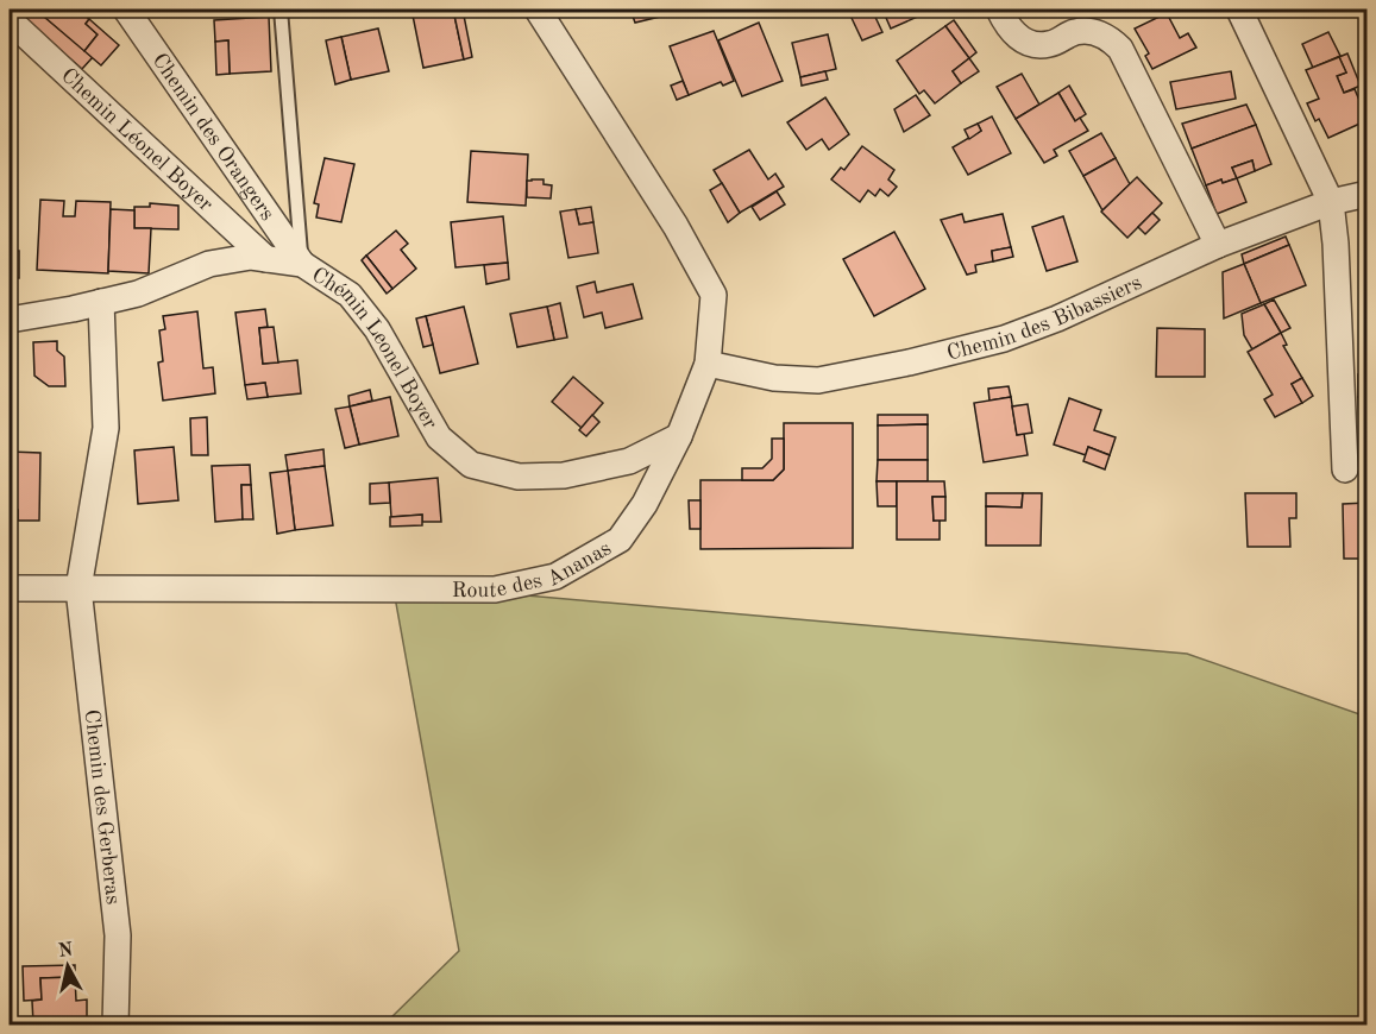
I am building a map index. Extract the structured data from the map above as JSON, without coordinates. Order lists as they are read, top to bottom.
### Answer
{
  "streets": {
    "street": [
      "Chemin des Orangers",
      "Chemin Léonel Boyer",
      "Chemin des Bibassiers",
      "Chémin Leonel Boyer",
      "Route des Ananas",
      "Chemin des Gerberas"
    ]
  },
  "crossings": [
    ["Chemin des Orangers", "Chémin Leonel Boyer"],
    ["Chemin Léonel Boyer", "Chémin Leonel Boyer"],
    ["Chemin des Bibassiers", "Route des Ananas"],
    ["Chémin Leonel Boyer", "Route des Ananas"],
    ["Route des Ananas", "Chemin des Gerberas"]
  ],
  "north": "top"
}
